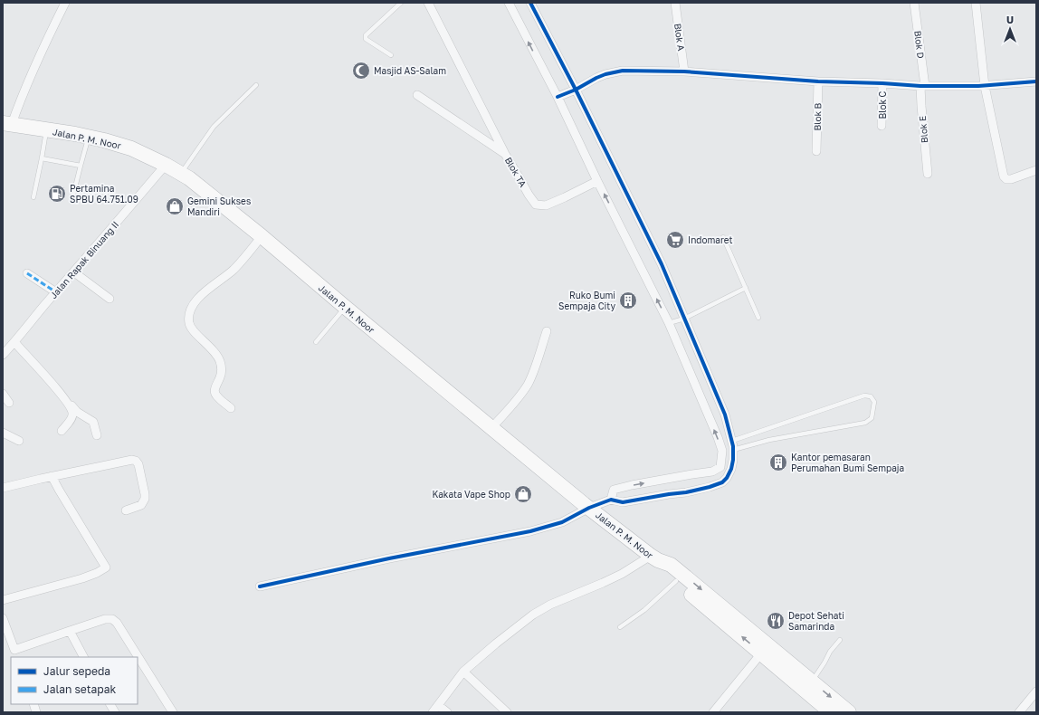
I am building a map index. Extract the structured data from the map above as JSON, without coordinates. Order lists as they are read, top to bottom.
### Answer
{
  "streets": {
    "highway": ["Jalan P. M. Noor"],
    "street": [
      "Blok A",
      "Blok D",
      "Blok C",
      "Blok B",
      "Blok E",
      "Blok TA",
      "Jalan Rapak Binuang II"
    ]
  },
  "crossings": [
    ["Blok D", "Blok E"],
    ["Jalan P. M. Noor", "Jalan Rapak Binuang II"]
  ],
  "places": {
    "mosque": ["Masjid AS-Salam"],
    "fuel station": ["Pertamina SPBU 64.751.09"],
    "shop": ["Gemini Sukses Mandiri", "Kakata Vape Shop"],
    "supermarket": ["Indomaret"],
    "building": ["Ruko Bumi Sempaja City", "Kantor pemasaran Perumahan Bumi Sempaja"],
    "restaurant": ["Depot Sehati Samarinda"]
  },
  "legend": ["Jalur sepeda", "Jalan setapak"],
  "north": "top"
}
